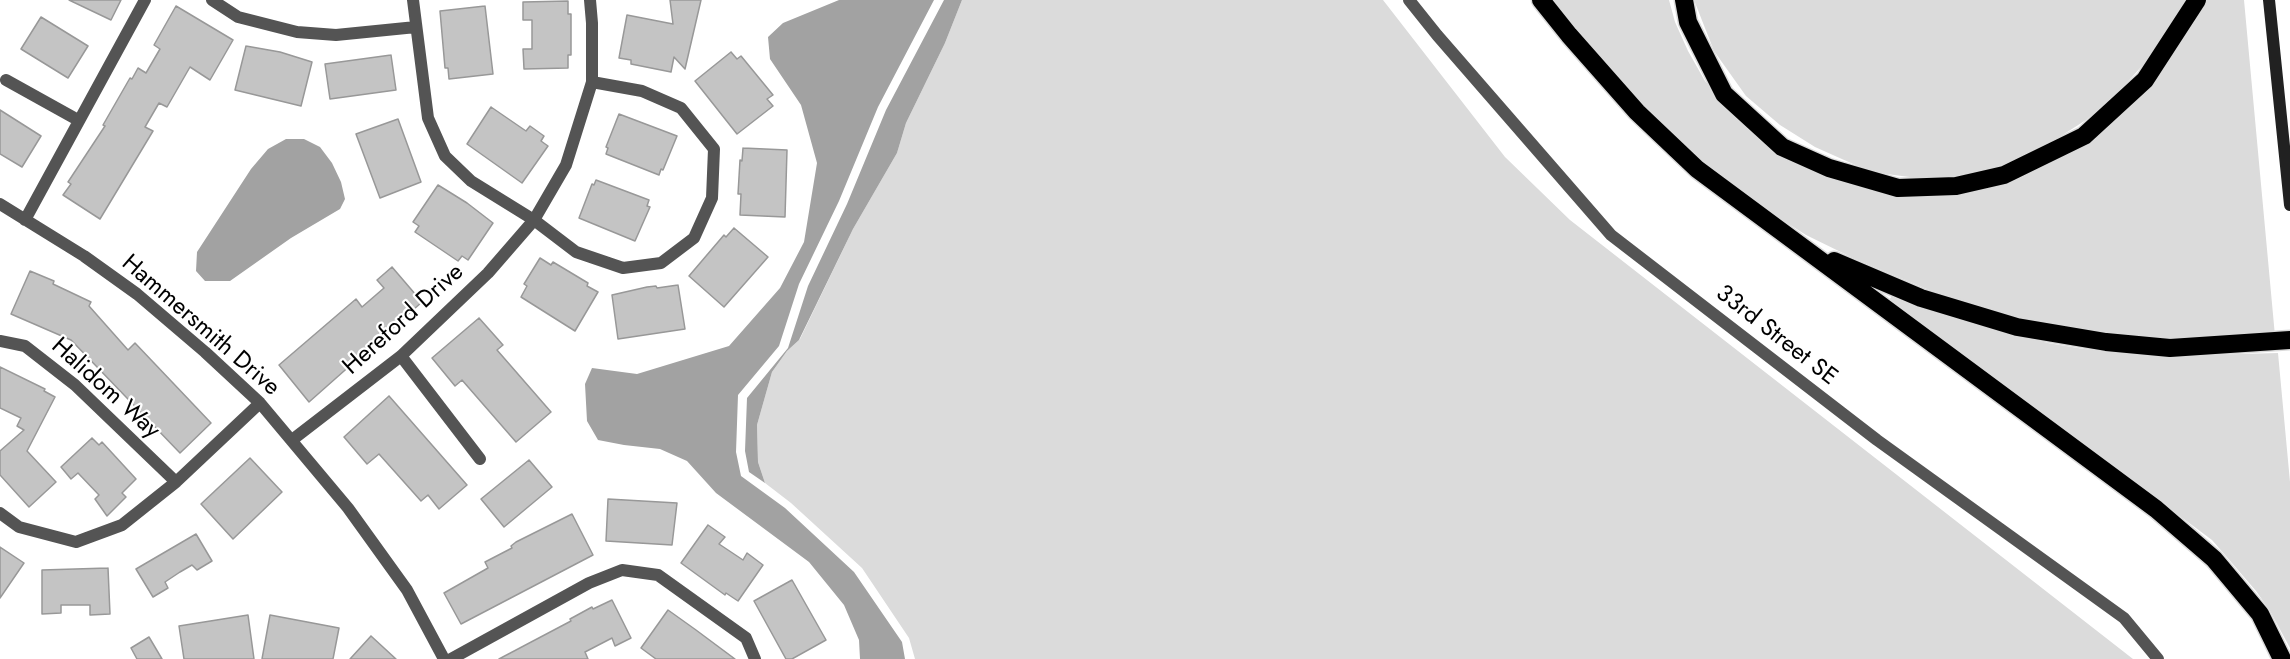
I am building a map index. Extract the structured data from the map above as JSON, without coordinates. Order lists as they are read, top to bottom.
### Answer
{
  "streets": {
    "street": [
      "Hereford Drive",
      "Hammersmith Drive",
      "33rd Street SE",
      "Halidom Way"
    ]
  },
  "crossings": [
    ["Hereford Drive", "Hammersmith Drive"]
  ]
}
